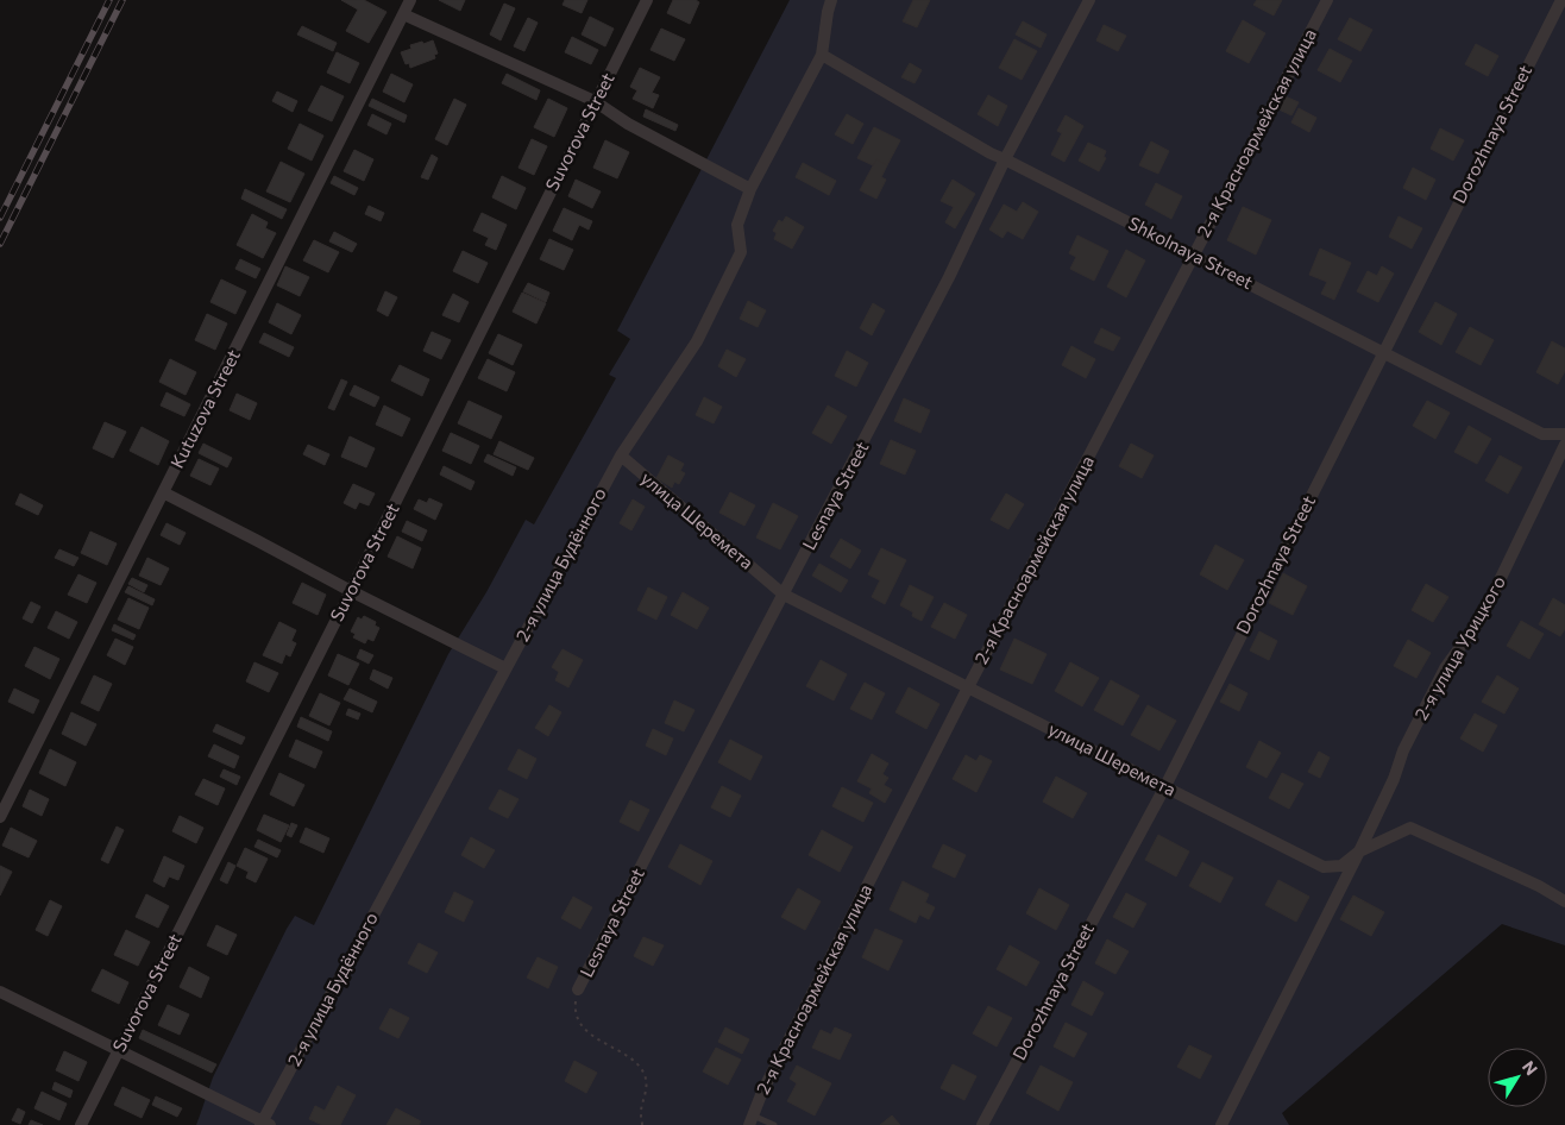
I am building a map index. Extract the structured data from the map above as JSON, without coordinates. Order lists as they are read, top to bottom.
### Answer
{
  "streets": {
    "street": [
      "Suvorova Street",
      "2-я Красноармейская улица",
      "Dorozhnaya Street",
      "Shkolnaya Street",
      "Kutuzova Street",
      "Lesnaya Street",
      "улица Шеремета",
      "2-я улица Будённого",
      "2-я улица Урицкого"
    ]
  },
  "crossings": [
    ["2-я Красноармейская улица", "Shkolnaya Street"],
    ["2-я Красноармейская улица", "улица Шеремета"],
    ["Dorozhnaya Street", "Shkolnaya Street"],
    ["Dorozhnaya Street", "улица Шеремета"],
    ["Shkolnaya Street", "Lesnaya Street"],
    ["Shkolnaya Street", "2-я улица Будённого"],
    ["Lesnaya Street", "улица Шеремета"],
    ["улица Шеремета", "2-я улица Будённого"],
    ["улица Шеремета", "2-я улица Урицкого"]
  ],
  "north": "top right"
}
